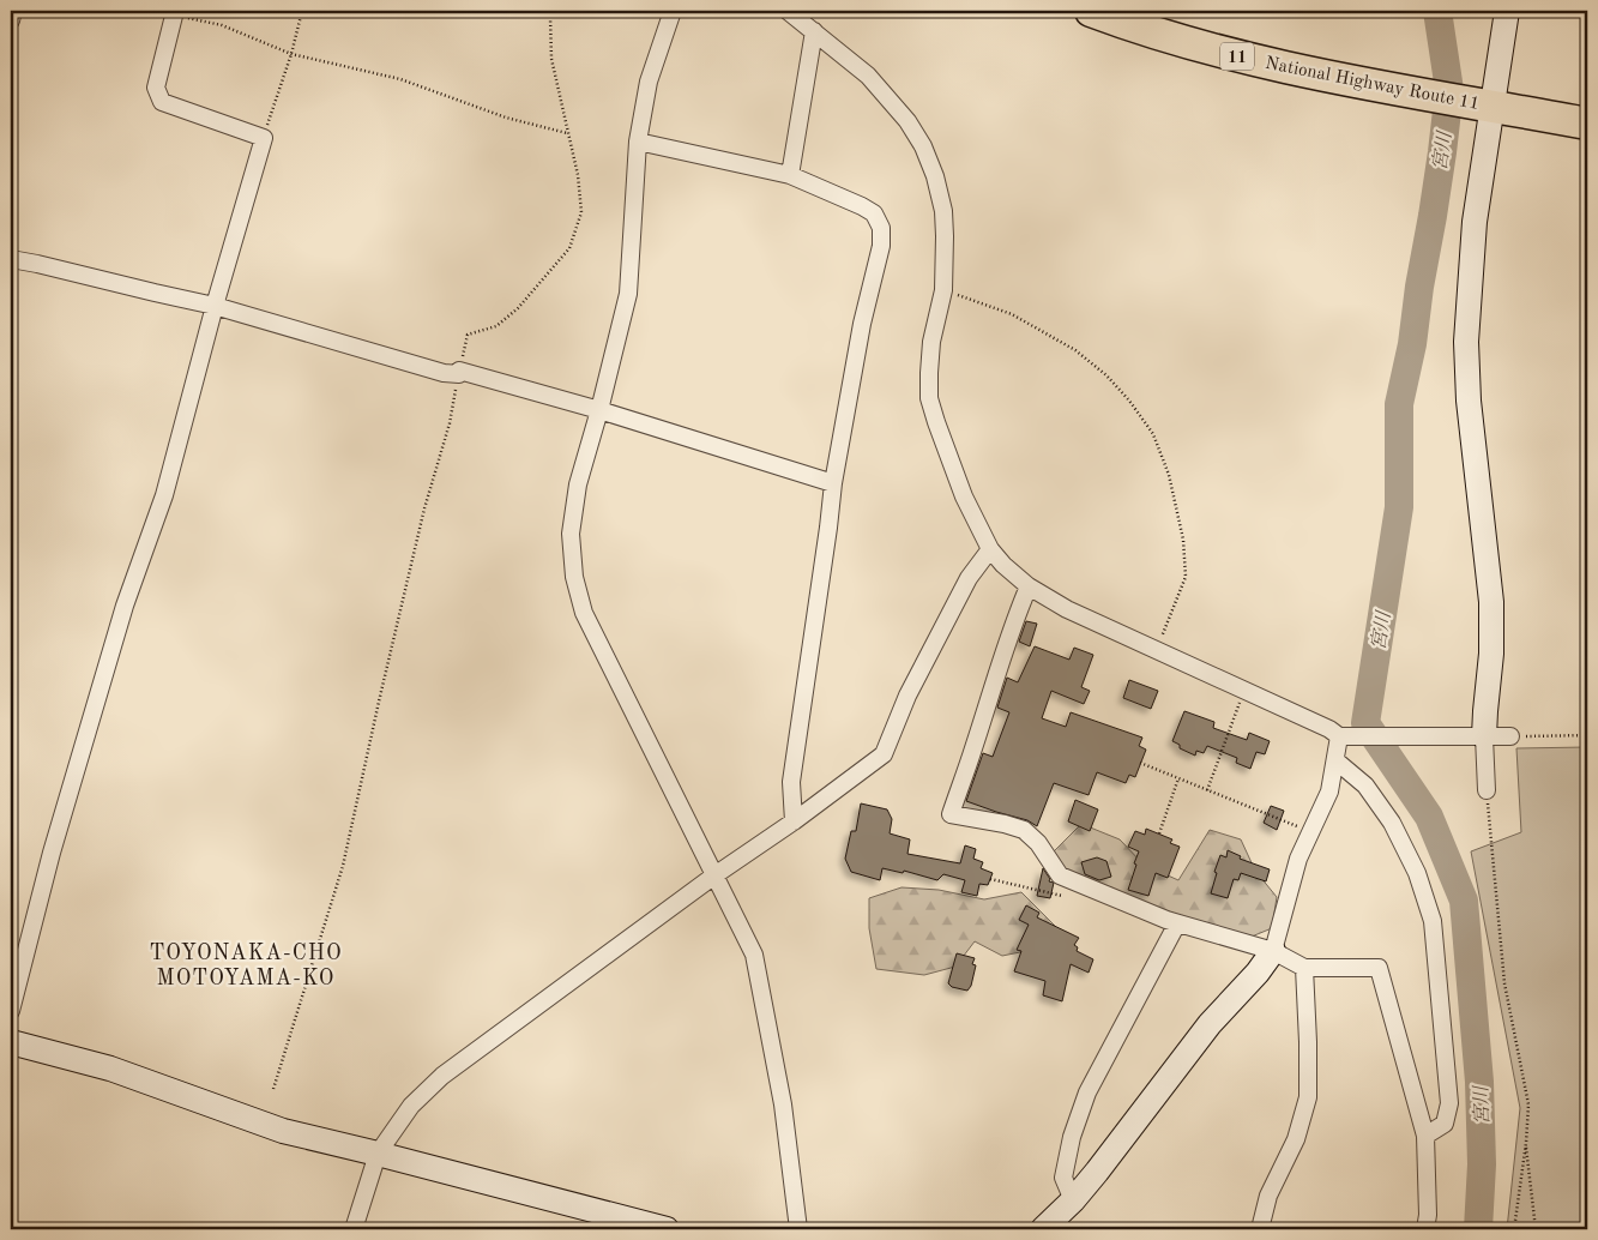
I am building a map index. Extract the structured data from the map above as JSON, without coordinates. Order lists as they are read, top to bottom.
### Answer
{
  "streets": {
    "highway": ["11", "National Highway Route 11"]
  },
  "districts": ["TOYONAKA-CHO MOTOYAMA-KO"],
  "water": ["宮川"]
}
